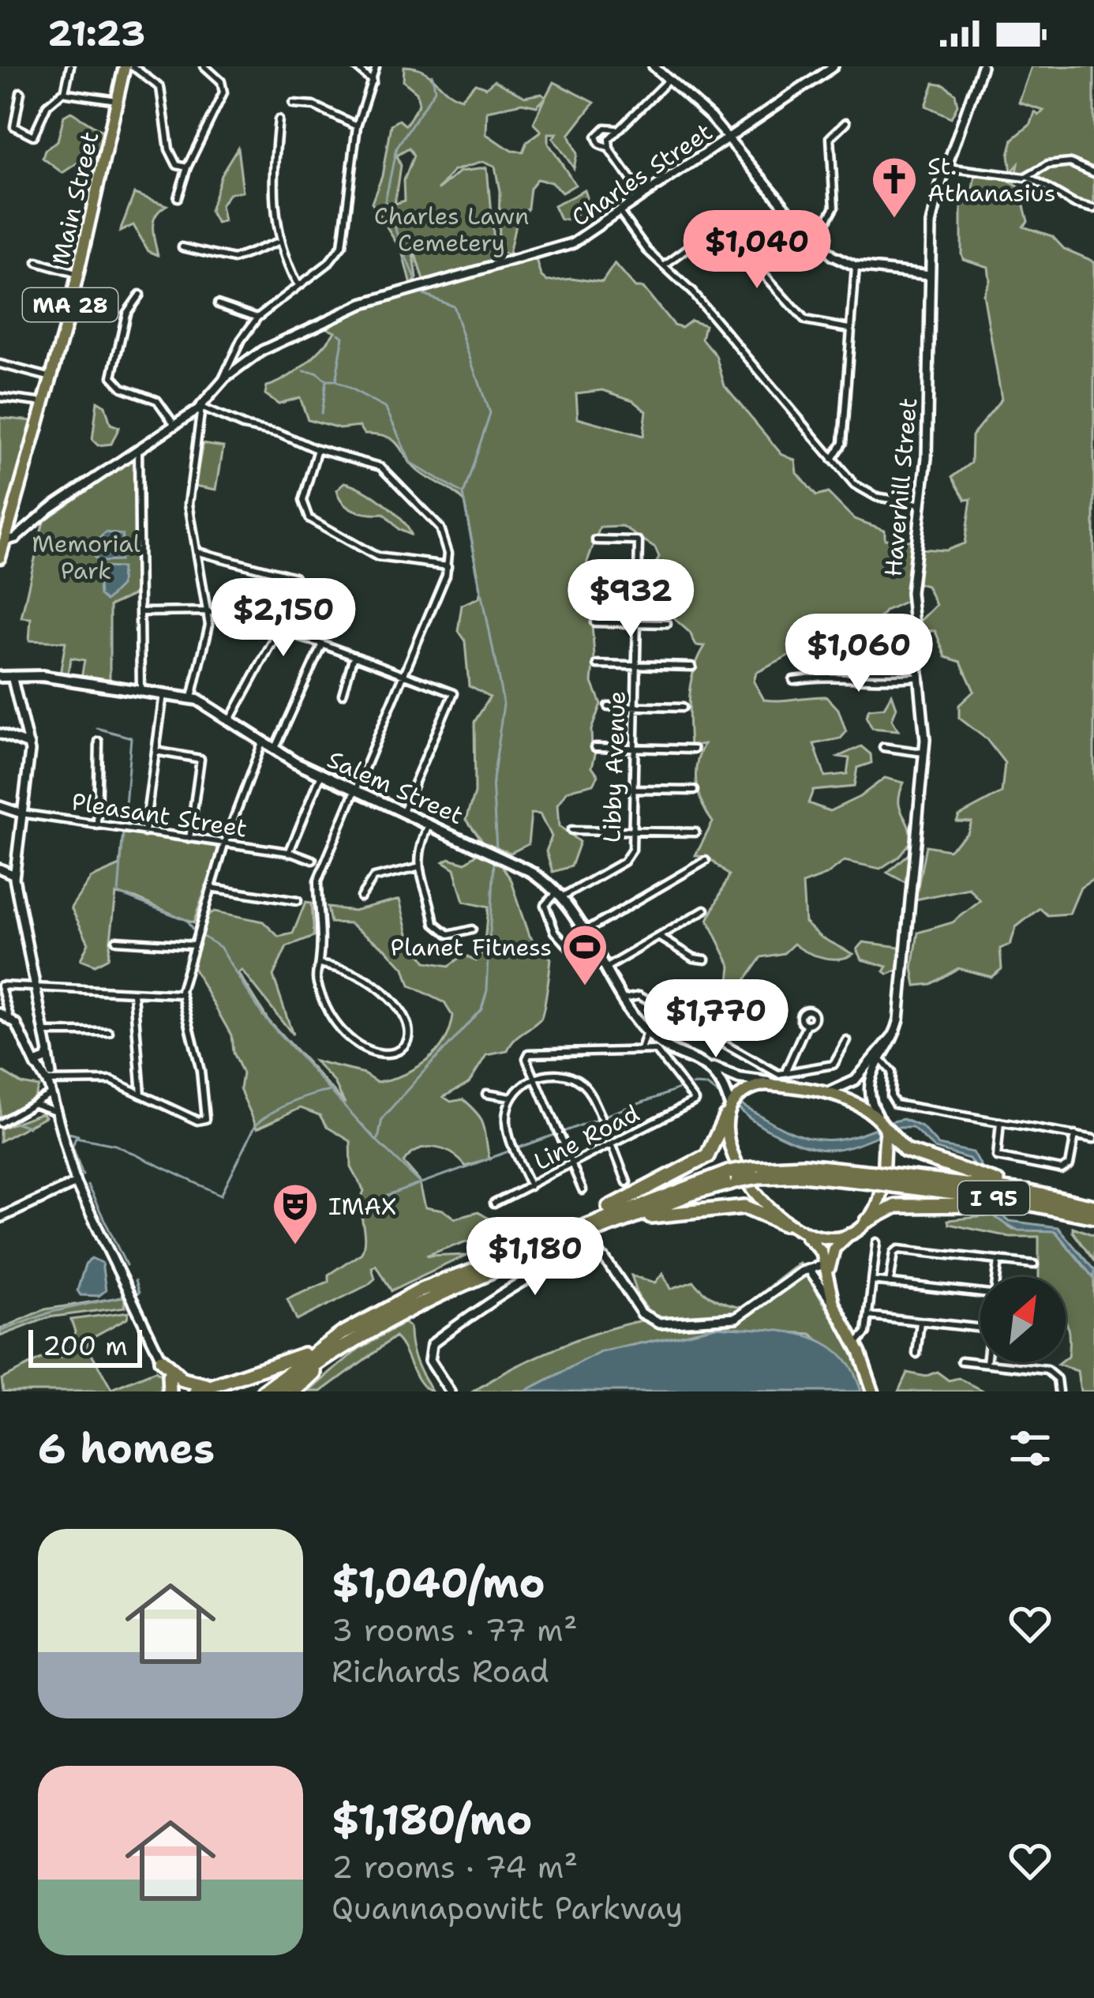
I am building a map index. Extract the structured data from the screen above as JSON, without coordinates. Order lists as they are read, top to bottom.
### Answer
{
  "streets": {
    "highway": ["I 95"],
    "main road": ["Main Street", "MA 28", "Salem Street"],
    "street": [
      "Charles Street",
      "Haverhill Street",
      "Libby Avenue",
      "Pleasant Street",
      "Line Road"
    ]
  },
  "crossings": [
    ["Charles Street", "Main Street"],
    ["Haverhill Street", "Salem Street"],
    ["Libby Avenue", "Salem Street"]
  ],
  "parks": ["Charles Lawn Cemetery", "Memorial Park"],
  "places": {
    "church": ["St. Athanasius"],
    "sports": ["Planet Fitness"],
    "theatre": ["IMAX"]
  },
  "scale_bar": "200 m",
  "north": "top right",
  "page": {
    "status": "21:23",
    "price": [
      "$1,040",
      "$932",
      "$2,150",
      "$1,060",
      "$1,770",
      "$1,180"
    ],
    "scale": "200 m",
    "heading": "6 homes",
    "list": [
      {
        "name": "$1,040/mo",
        "note": "3 rooms · 77 m² · Richards Road"
      },
      {
        "name": "$1,180/mo",
        "note": "2 rooms · 74 m² · Quannapowitt Parkway"
      }
    ]
  }
}
